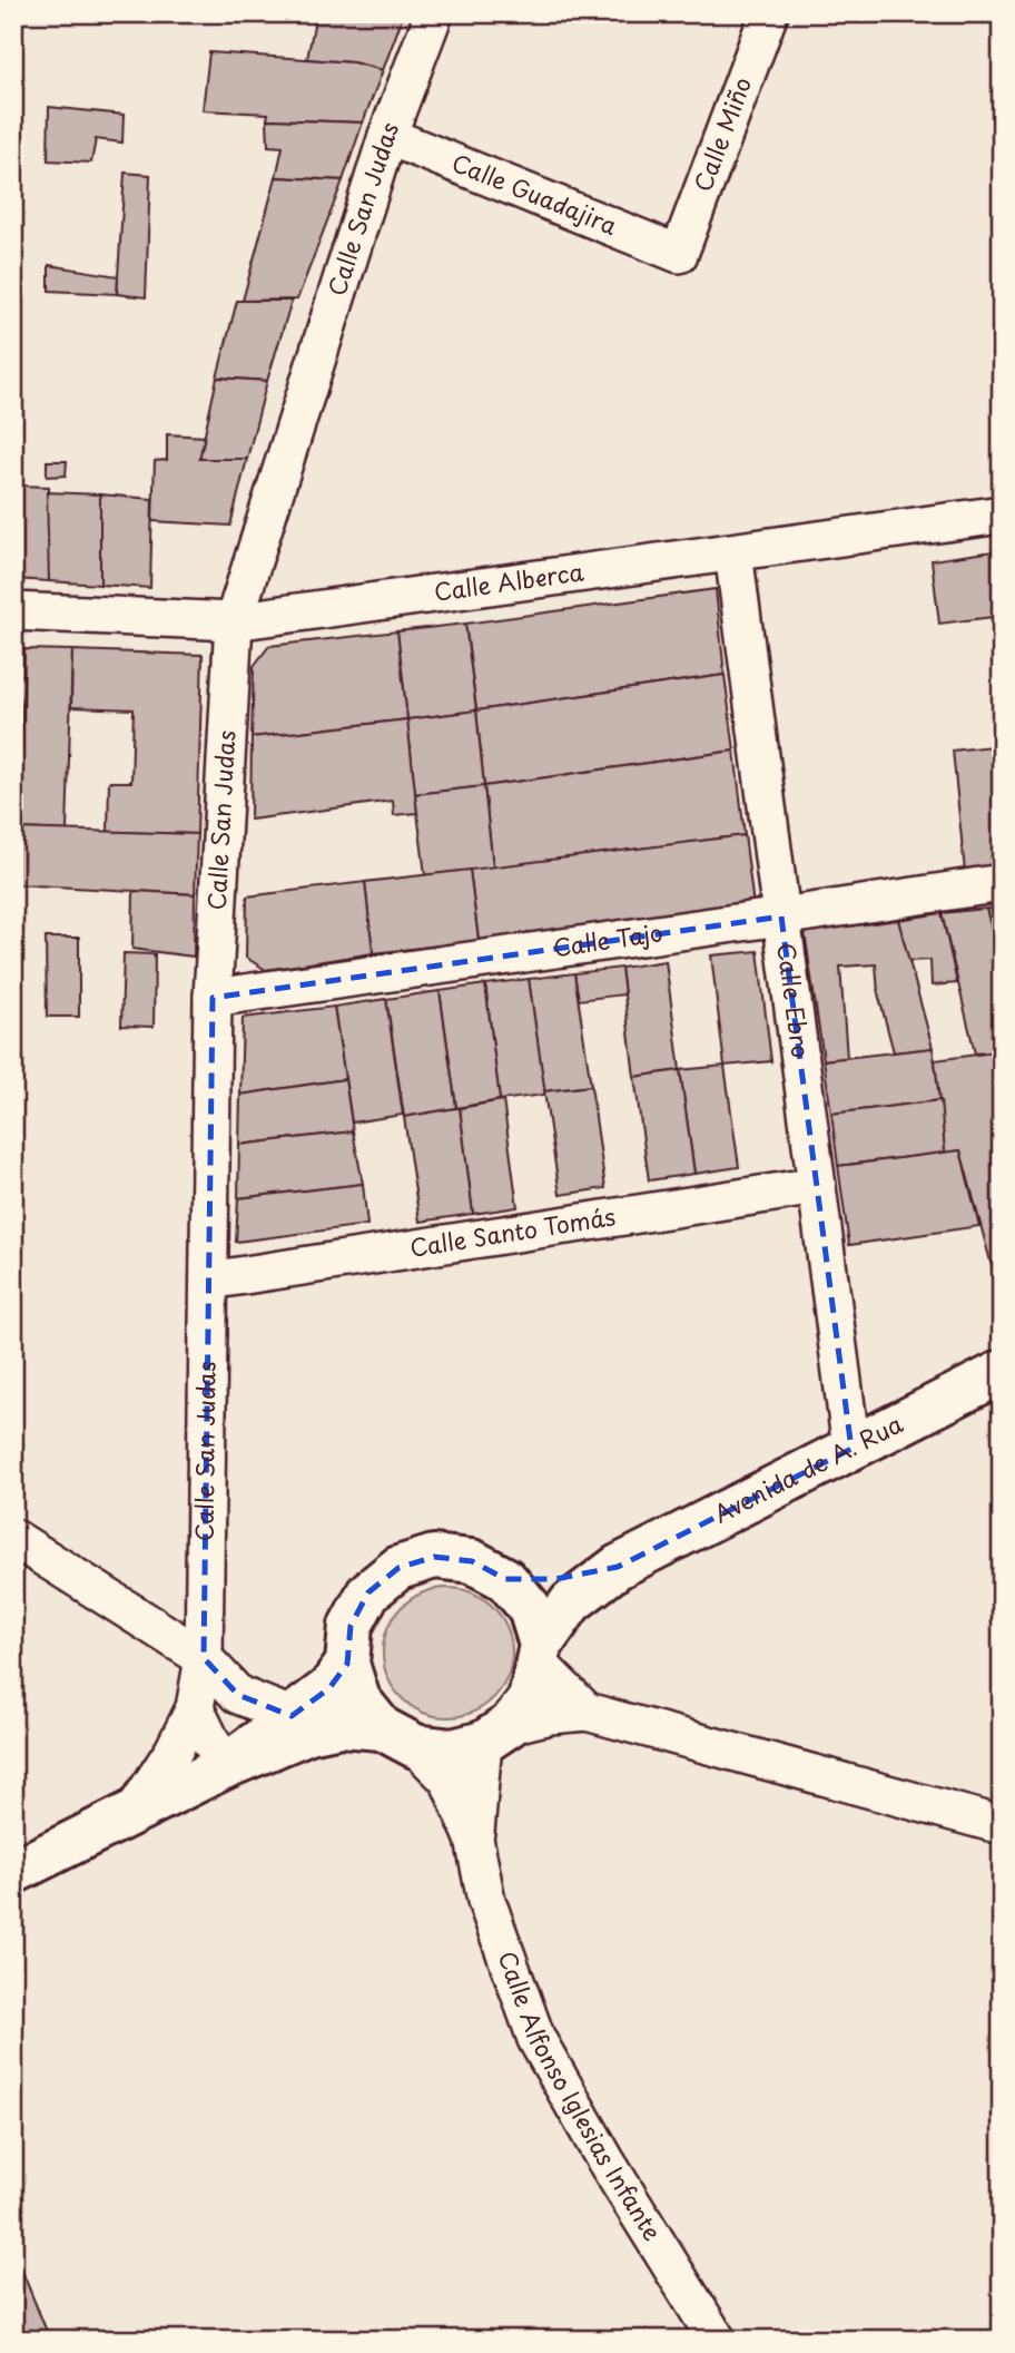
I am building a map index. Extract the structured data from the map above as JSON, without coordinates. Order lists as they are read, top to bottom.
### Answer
{
  "streets": {
    "street": [
      "Calle Miño",
      "Calle Guadajira",
      "Calle San Judas",
      "Calle Alberca",
      "Calle Tajo",
      "Calle Ebro",
      "Calle Santo Tomás",
      "Avenida de A. Rua",
      "Calle Alfonso Iglesias Infante"
    ]
  },
  "crossings": [
    ["Calle Miño", "Calle Guadajira"],
    ["Calle Guadajira", "Calle San Judas"],
    ["Calle San Judas", "Calle Alberca"],
    ["Calle San Judas", "Calle Tajo"],
    ["Calle San Judas", "Calle Santo Tomás"],
    ["Calle Alberca", "Calle Ebro"],
    ["Calle Tajo", "Calle Ebro"],
    ["Calle Ebro", "Calle Santo Tomás"],
    ["Calle Ebro", "Avenida de A. Rua"],
    ["Avenida de A. Rua", "Calle Alfonso Iglesias Infante"]
  ]
}
